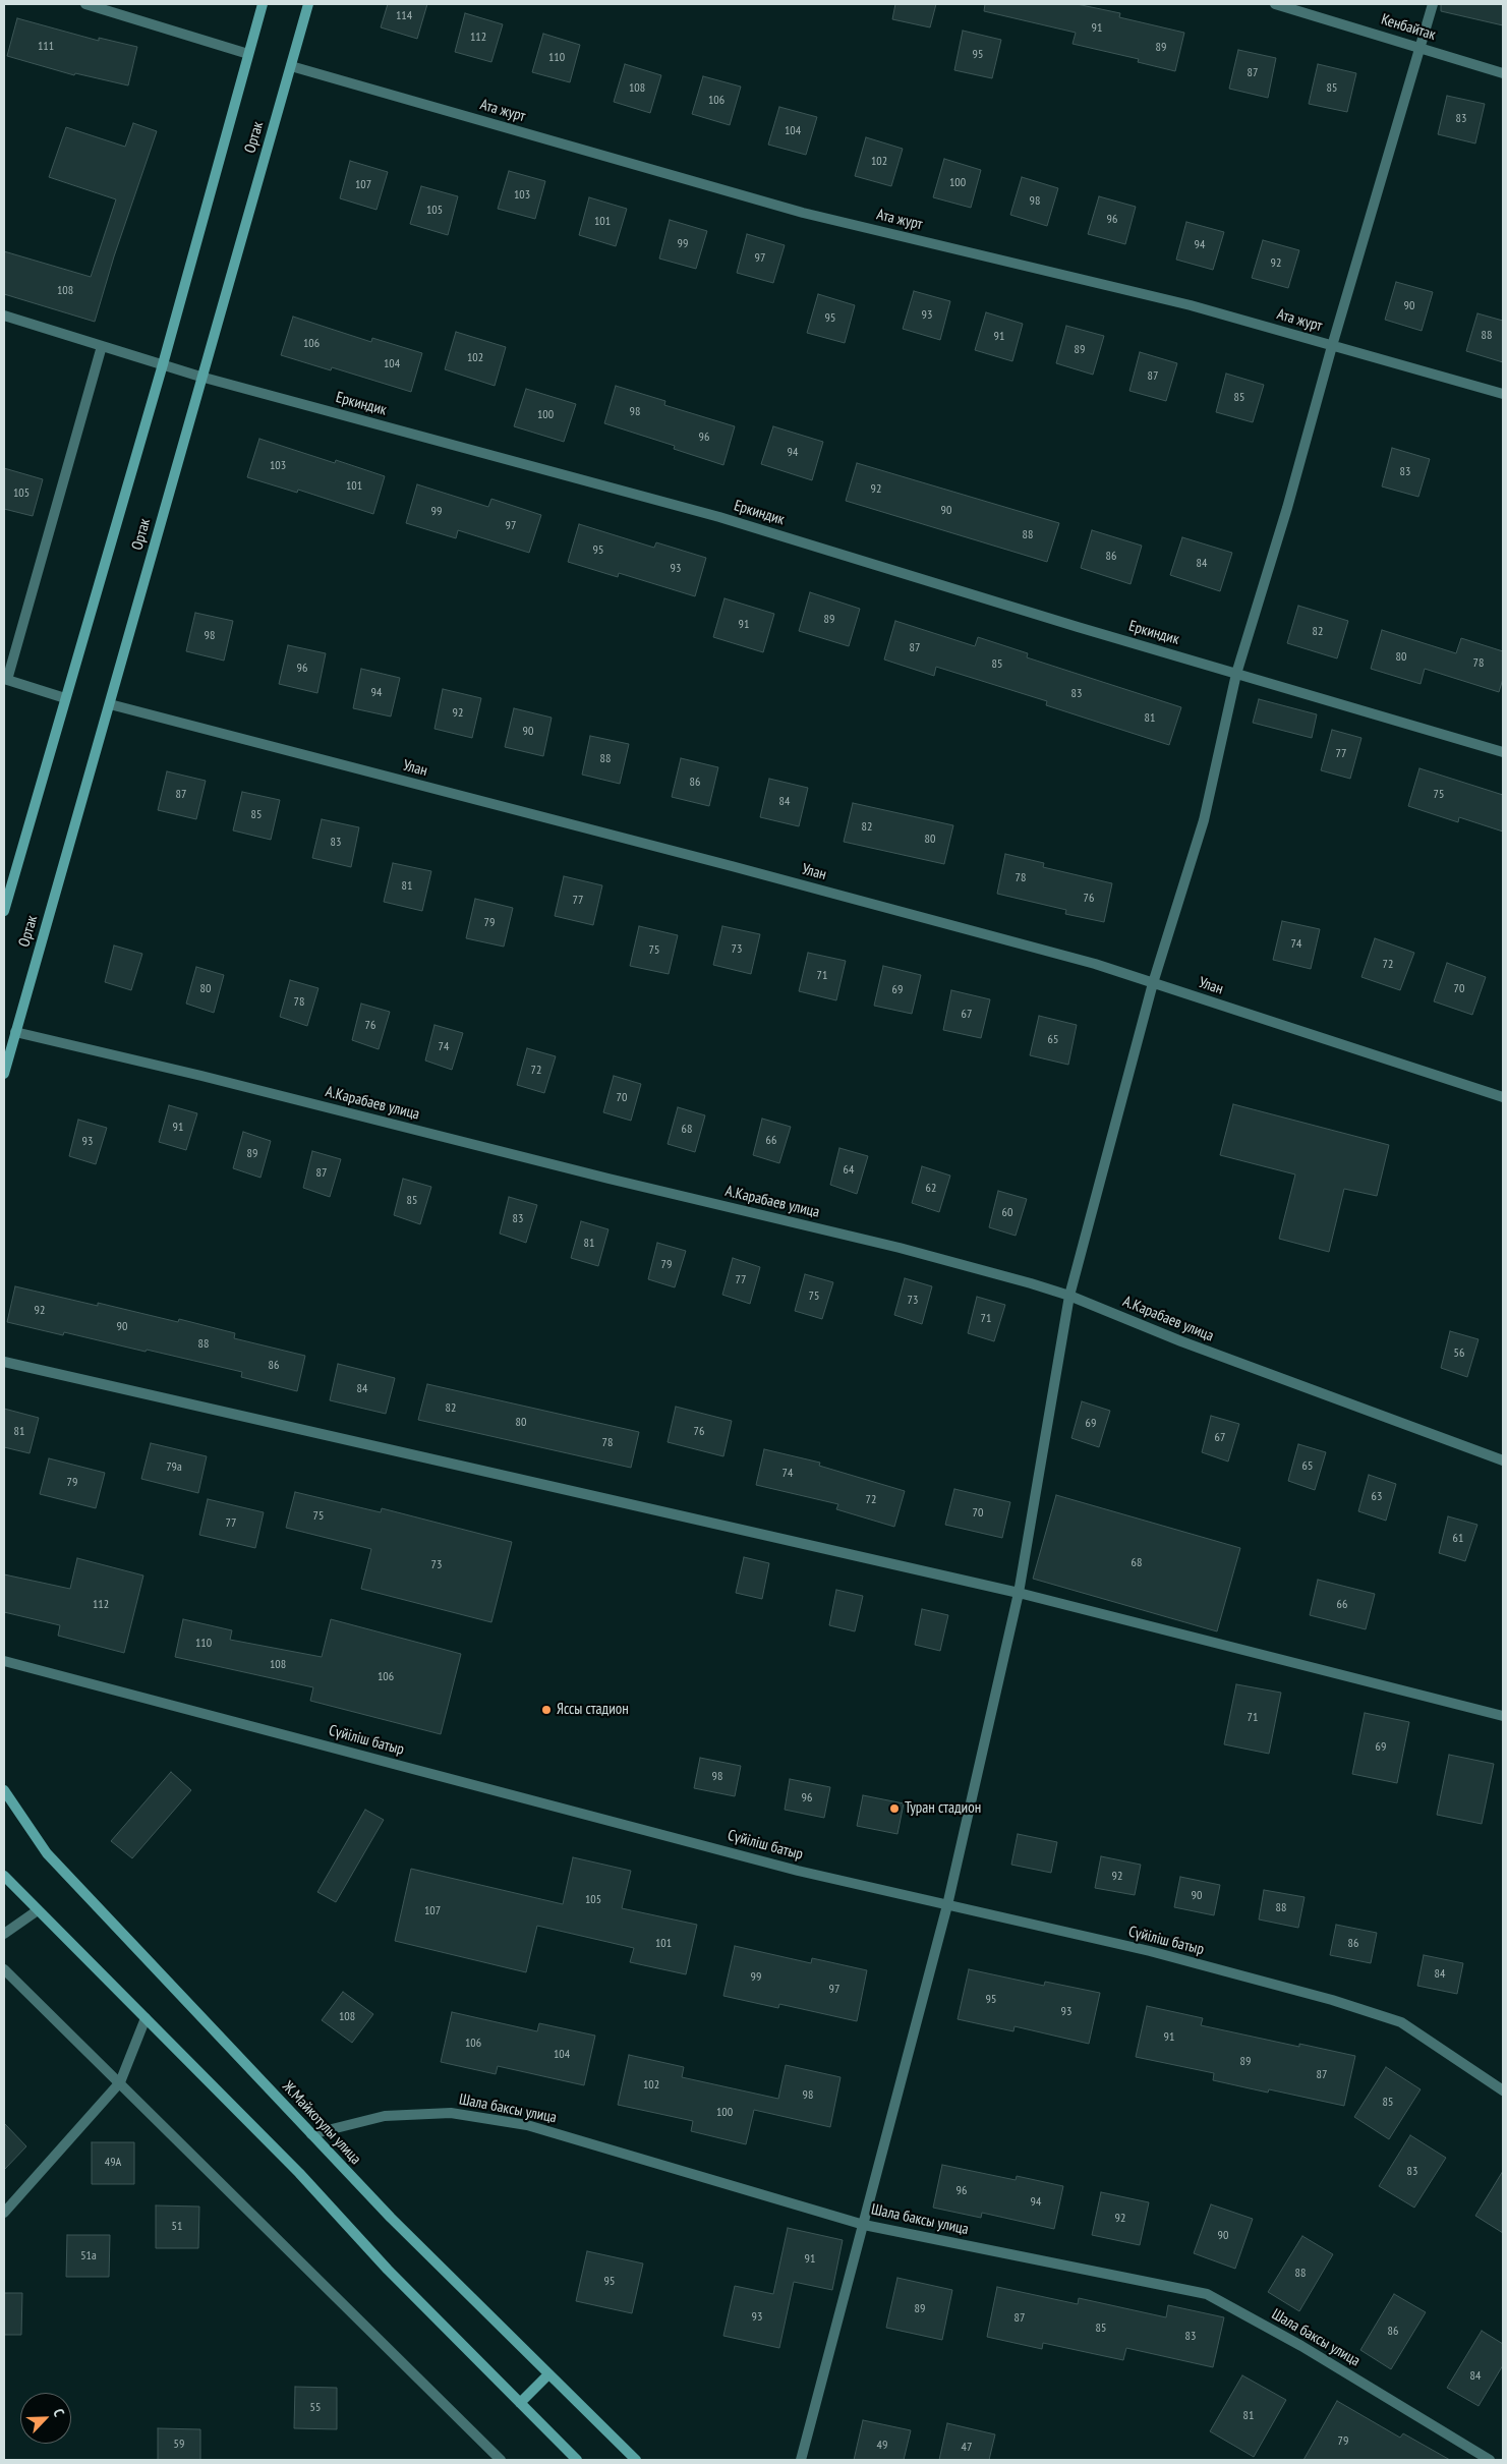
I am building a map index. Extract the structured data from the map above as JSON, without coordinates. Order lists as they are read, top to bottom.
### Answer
{
  "streets": {
    "street": [
      "Кенбайтак",
      "Ата журт",
      "Ортак",
      "Еркиндик",
      "Улан",
      "А.Карабаев улица",
      "Сүйіліш батыр",
      "Шала баксы улица",
      "Ж.Майкотулы улица"
    ]
  },
  "crossings": [
    ["Ата журт", "Ортак"],
    ["Ортак", "Еркиндик"],
    ["Ортак", "Улан"],
    ["Ортак", "А.Карабаев улица"],
    ["Шала баксы улица", "Ж.Майкотулы улица"]
  ],
  "places": ["Яссы стадион", "Туран стадион"],
  "house_numbers": [
    "114",
    "91",
    "112",
    "111",
    "89",
    "95",
    "110",
    "87",
    "108",
    "85",
    "106",
    "83",
    "104",
    "102",
    "100",
    "107",
    "103",
    "98",
    "105",
    "96",
    "101",
    "99",
    "94",
    "97",
    "92",
    "108",
    "90",
    "93",
    "95",
    "88",
    "91",
    "106",
    "89",
    "102",
    "104",
    "87",
    "85",
    "98",
    "100",
    "96",
    "94",
    "103",
    "83",
    "101",
    "92",
    "105",
    "90",
    "99",
    "97",
    "88",
    "95",
    "86",
    "84",
    "93",
    "89",
    "91",
    "82",
    "98",
    "87",
    "80",
    "78",
    "85",
    "96",
    "94",
    "83",
    "92",
    "81",
    "90",
    "77",
    "88",
    "86",
    "87",
    "75",
    "84",
    "85",
    "82",
    "80",
    "83",
    "78",
    "81",
    "76",
    "77",
    "79",
    "74",
    "73",
    "75",
    "72",
    "71",
    "80",
    "70",
    "69",
    "78",
    "67",
    "76",
    "65",
    "74",
    "72",
    "70",
    "91",
    "68",
    "66",
    "93",
    "89",
    "64",
    "87",
    "62",
    "85",
    "60",
    "83",
    "81",
    "79",
    "77",
    "75",
    "73",
    "92",
    "71",
    "90",
    "88",
    "56",
    "86",
    "84",
    "82",
    "80",
    "69",
    "81",
    "76",
    "67",
    "78",
    "65",
    "79а",
    "74",
    "79",
    "63",
    "72",
    "70",
    "75",
    "77",
    "61",
    "68",
    "73",
    "112",
    "66",
    "110",
    "108",
    "106",
    "71",
    "69",
    "98",
    "96",
    "92",
    "90",
    "105",
    "88",
    "107",
    "101",
    "86",
    "84",
    "99",
    "97",
    "95",
    "93",
    "108",
    "91",
    "106",
    "104",
    "89",
    "87",
    "102",
    "98",
    "85",
    "100",
    "49А",
    "83",
    "96",
    "94",
    "92",
    "51",
    "90",
    "51а",
    "91",
    "88",
    "95",
    "89",
    "93",
    "87",
    "85",
    "86",
    "83",
    "84",
    "55",
    "81",
    "79",
    "59",
    "49",
    "47"
  ],
  "north": "top right"
}
